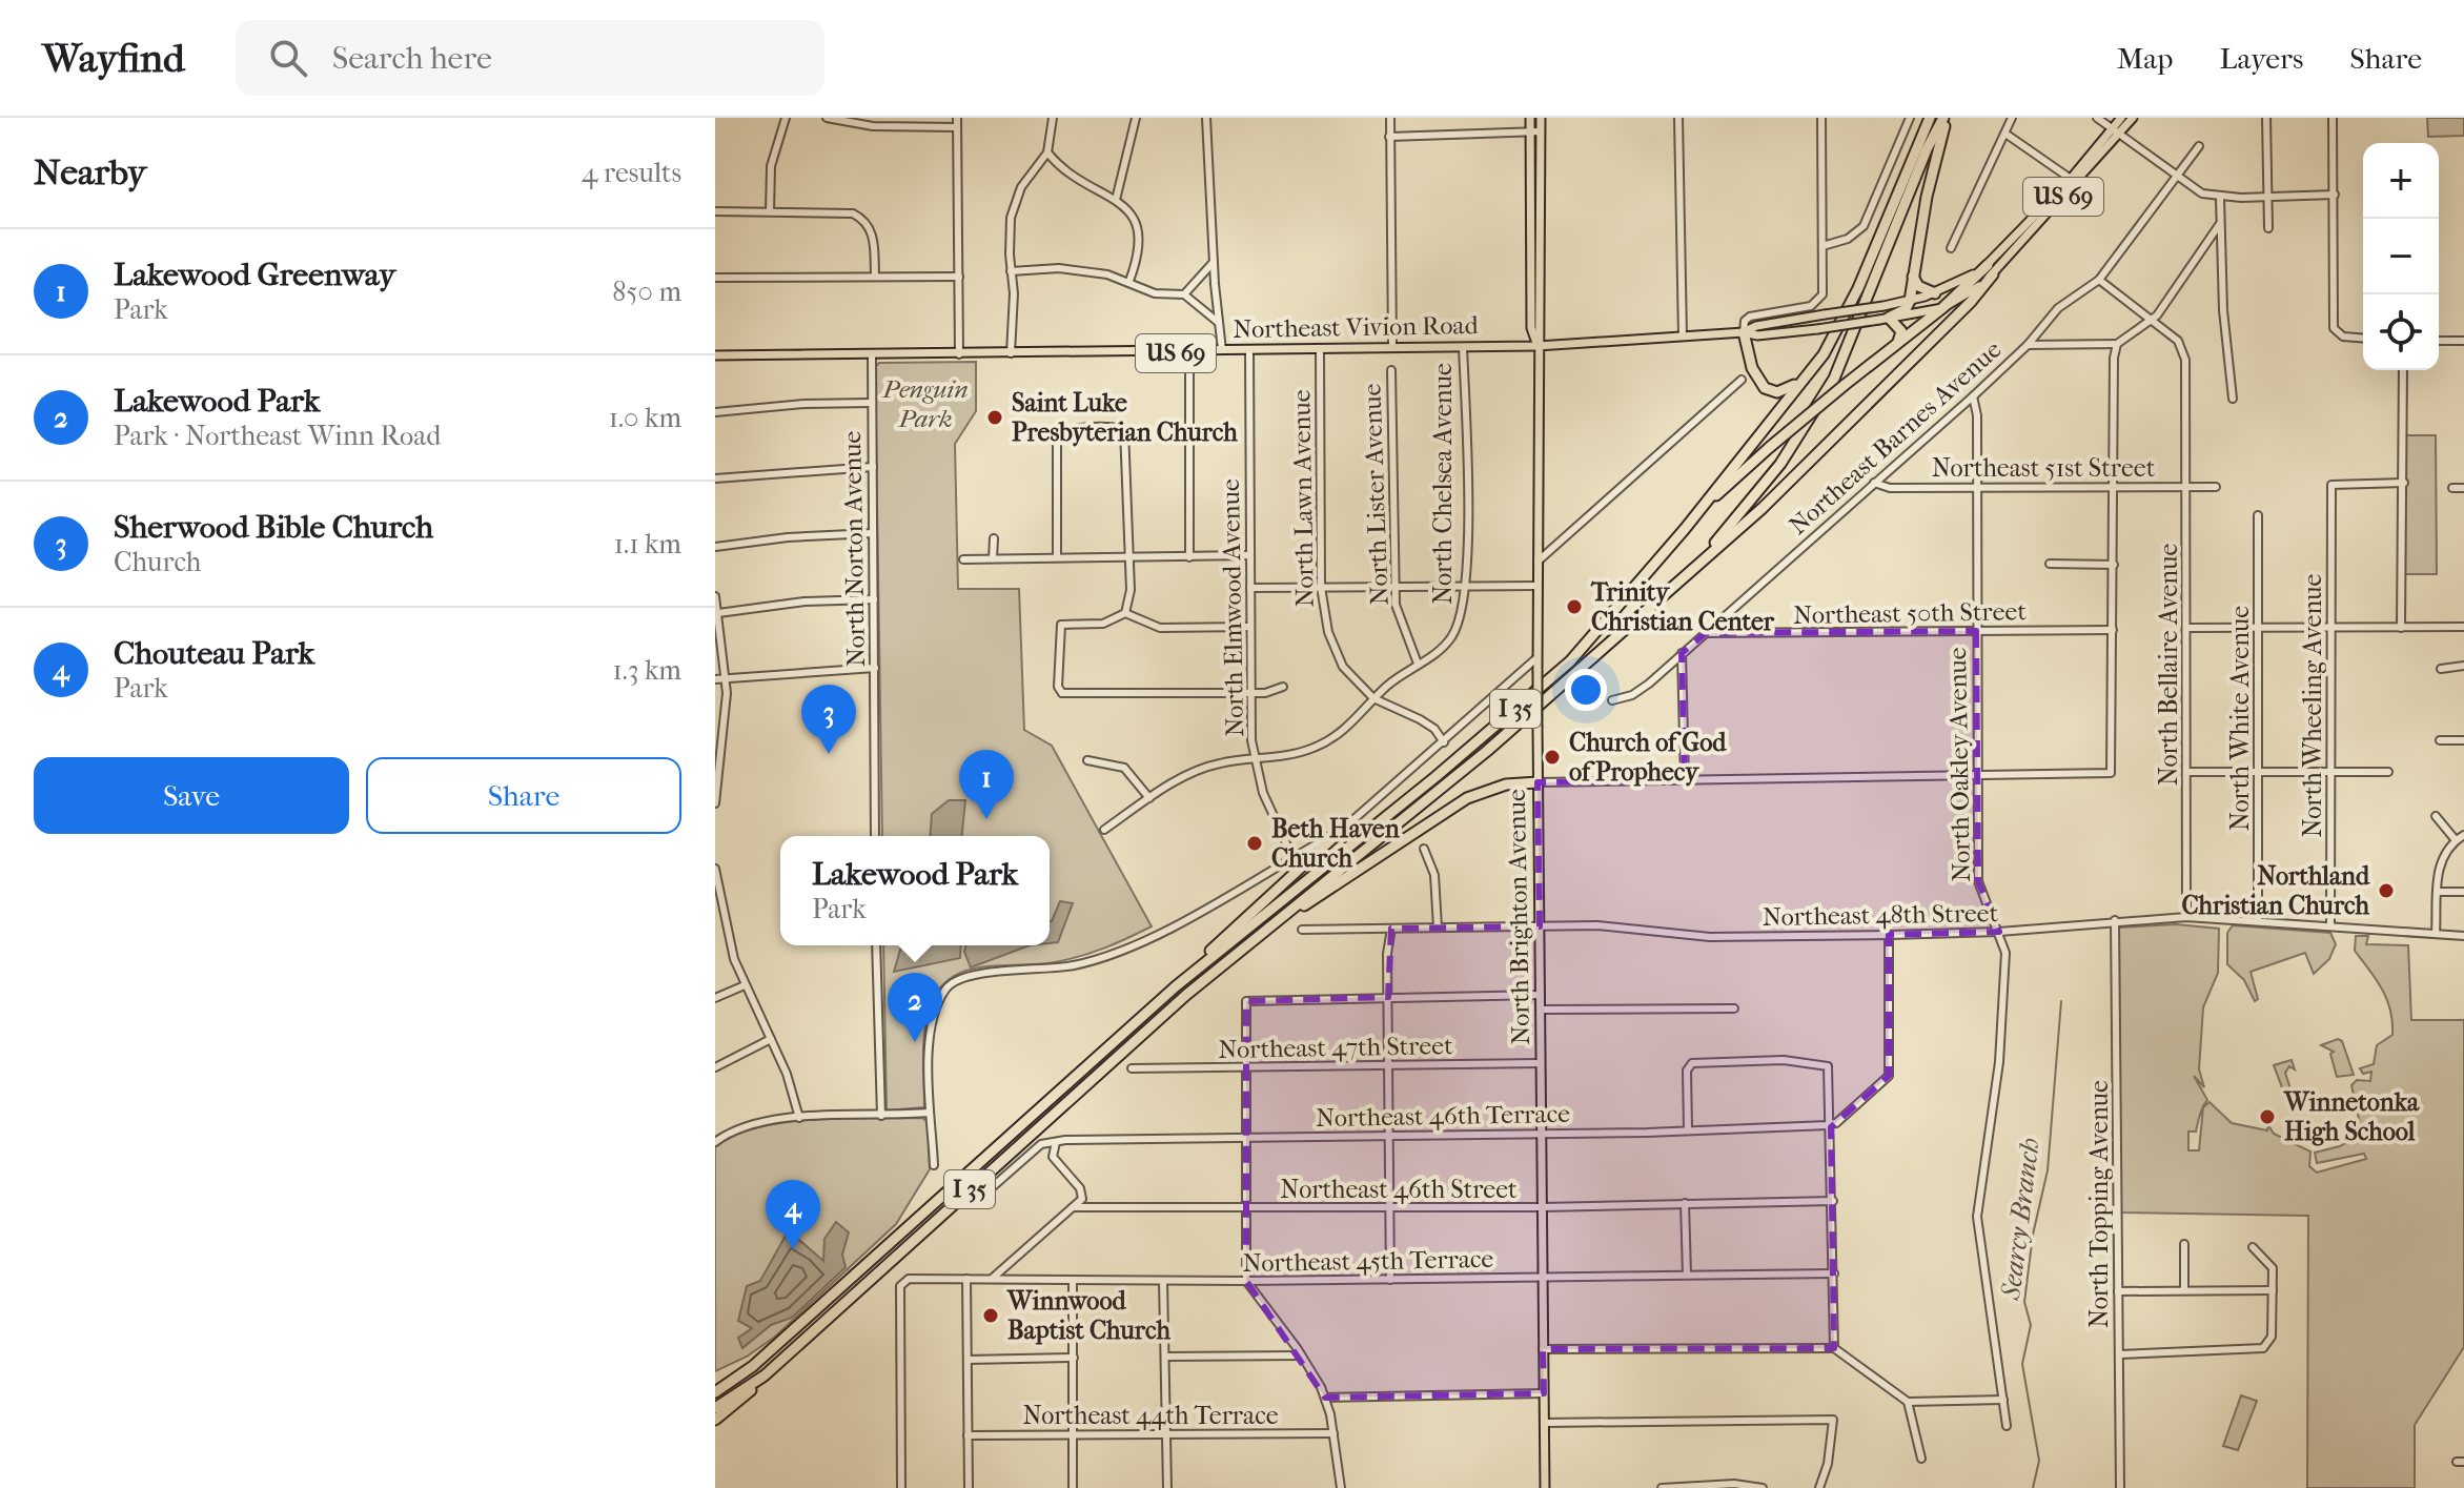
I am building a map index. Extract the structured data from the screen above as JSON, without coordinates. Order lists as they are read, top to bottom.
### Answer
{
  "streets": {
    "highway": ["I 35"],
    "main road": ["US 69", "Northeast Vivion Road", "North Brighton Avenue"],
    "street": [
      "Northeast Barnes Avenue",
      "Northeast 51st Street",
      "North Chelsea Avenue",
      "North Lister Avenue",
      "North Lawn Avenue",
      "North Norton Avenue",
      "North Elmwood Avenue",
      "Northeast 50th Street",
      "North Bellaire Avenue",
      "North Wheeling Avenue",
      "North White Avenue",
      "North Oakley Avenue",
      "Northeast 48th Street",
      "Northeast 47th Street",
      "Northeast 46th Terrace",
      "Northeast 46th Street",
      "North Topping Avenue",
      "Northeast 45th Terrace",
      "Northeast 44th Terrace"
    ]
  },
  "crossings": [
    ["Northeast Vivion Road", "North Chelsea Avenue"],
    ["Northeast Vivion Road", "North Lister Avenue"],
    ["Northeast Vivion Road", "North Lawn Avenue"],
    ["Northeast Vivion Road", "North Norton Avenue"],
    ["Northeast Vivion Road", "North Elmwood Avenue"],
    ["Northeast Vivion Road", "North Brighton Avenue"],
    ["Northeast Barnes Avenue", "Northeast 51st Street"],
    ["Northeast Barnes Avenue", "Northeast 50th Street"],
    ["Northeast Barnes Avenue", "North Bellaire Avenue"],
    ["Northeast Barnes Avenue", "North Oakley Avenue"],
    ["Northeast 51st Street", "North Bellaire Avenue"],
    ["Northeast 51st Street", "North Oakley Avenue"],
    ["North Chelsea Avenue", "North Lister Avenue"],
    ["North Chelsea Avenue", "North Lawn Avenue"],
    ["North Chelsea Avenue", "North Elmwood Avenue"],
    ["Northeast 50th Street", "North Oakley Avenue"],
    ["North Bellaire Avenue", "Northeast 48th Street"],
    ["North Wheeling Avenue", "Northeast 48th Street"],
    ["North White Avenue", "Northeast 48th Street"],
    ["North Oakley Avenue", "Northeast 48th Street"],
    ["Northeast 48th Street", "North Brighton Avenue"],
    ["Northeast 48th Street", "North Topping Avenue"],
    ["North Brighton Avenue", "Northeast 47th Street"],
    ["North Brighton Avenue", "Northeast 46th Terrace"],
    ["North Brighton Avenue", "Northeast 46th Street"],
    ["North Brighton Avenue", "Northeast 45th Terrace"]
  ],
  "water": ["Searcy Branch"],
  "parks": ["Penguin Park"],
  "places": [
    "Saint Luke Presbyterian Church",
    "Trinity Christian Center",
    "Church of God of Prophecy",
    "Beth Haven Church",
    "Northland Christian Church",
    "Winnetonka High School",
    "Winnwood Baptist Church"
  ],
  "page": {
    "header": "Wayfind",
    "search": "Search here",
    "nav": ["Map", "Layers", "Share"],
    "heading": ["Nearby", "4 results"],
    "map_buttons": ["+", "−"],
    "list": [
      {
        "mark": "1",
        "name": "Lakewood Greenway",
        "note": "Park",
        "value": "850 m"
      },
      {
        "mark": "2",
        "name": "Lakewood Park",
        "note": "Park · Northeast Winn Road",
        "value": "1.0 km"
      },
      {
        "mark": "3",
        "name": "Sherwood Bible Church",
        "note": "Church",
        "value": "1.1 km"
      },
      {
        "mark": "4",
        "name": "Chouteau Park",
        "note": "Park",
        "value": "1.3 km"
      }
    ],
    "pins": [
      "3",
      "1",
      "2",
      "4"
    ],
    "buttons": ["Save", "Share"],
    "popup": ["Lakewood Park", "Park"]
  }
}
